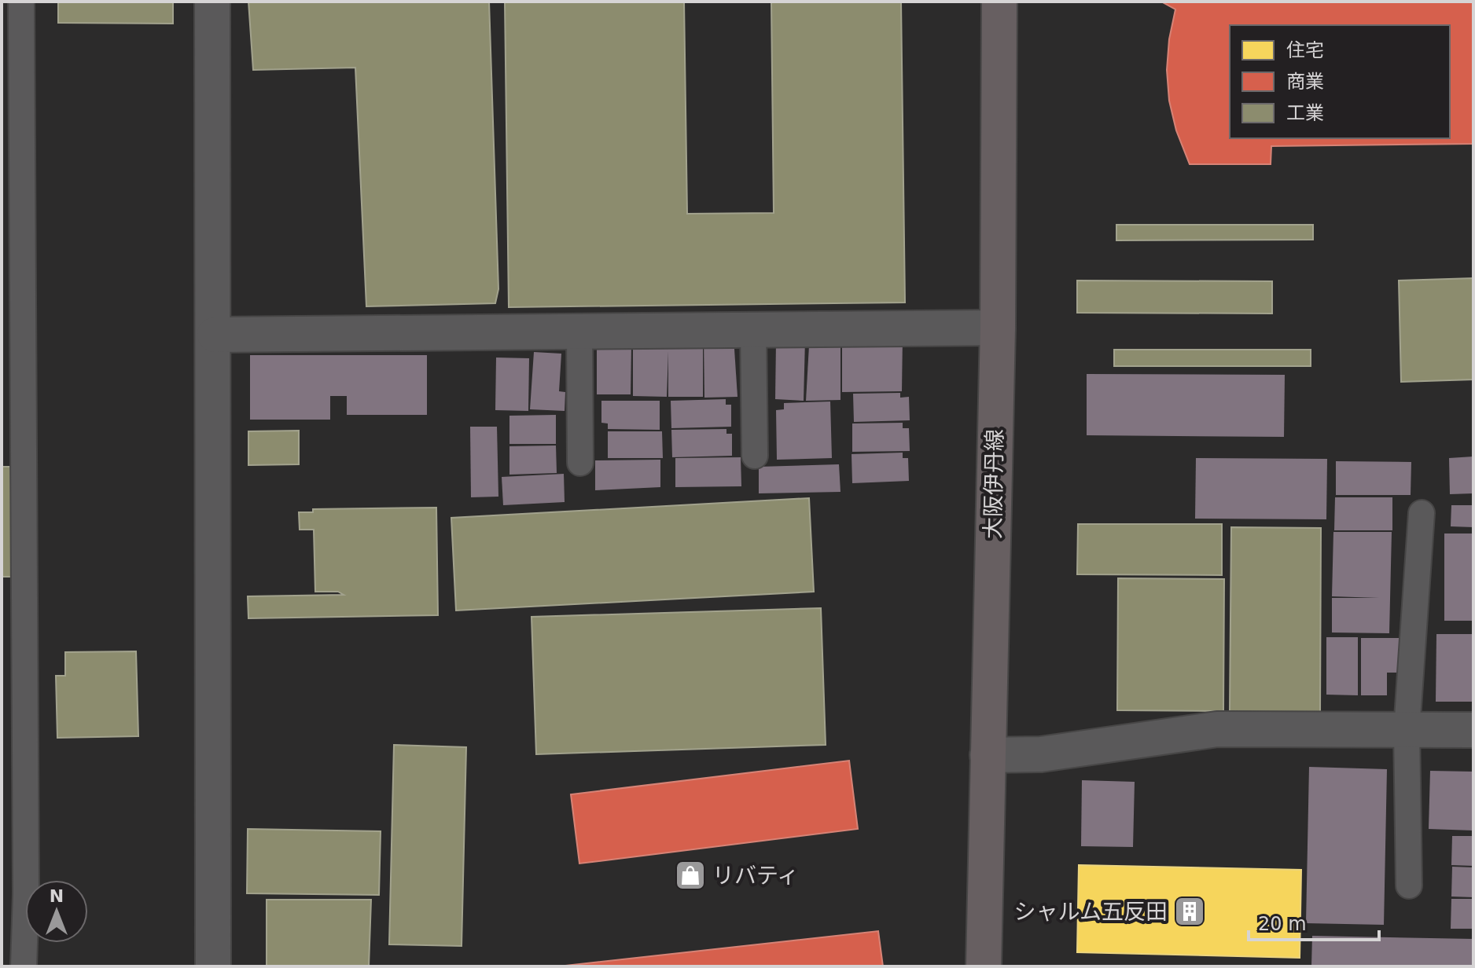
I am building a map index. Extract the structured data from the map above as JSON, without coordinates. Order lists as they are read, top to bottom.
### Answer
{
  "streets": {
    "main road": ["大阪伊丹線"]
  },
  "places": {
    "shop": ["リバティ"],
    "building": ["シャルム五反田"]
  },
  "legend": ["住宅", "商業", "工業"],
  "scale_bar": "20 m",
  "north": "top"
}
